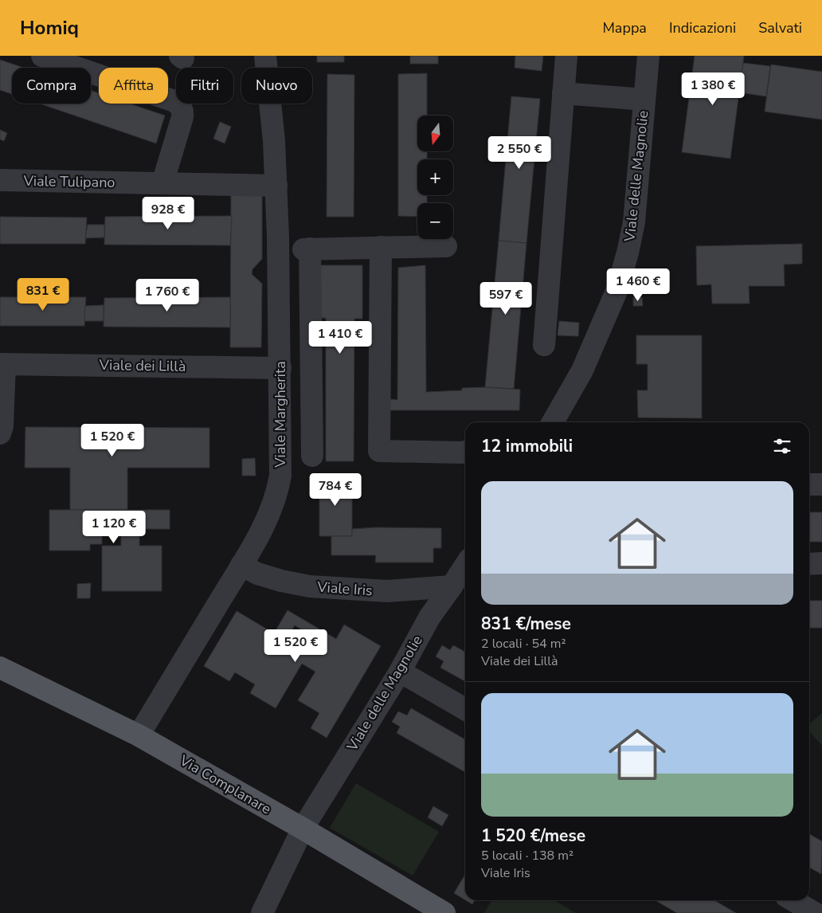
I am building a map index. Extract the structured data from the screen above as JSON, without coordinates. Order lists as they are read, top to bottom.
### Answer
{
  "streets": {
    "main road": ["Via Complanare"],
    "street": [
      "Viale delle Magnolie",
      "Viale Tulipano",
      "Viale dei Lillà",
      "Viale Margherita",
      "Viale Iris"
    ]
  },
  "crossings": [
    ["Viale delle Magnolie", "Viale Iris"],
    ["Viale delle Magnolie", "Via Complanare"],
    ["Viale Tulipano", "Viale Margherita"],
    ["Viale dei Lillà", "Viale Margherita"],
    ["Viale Margherita", "Viale Iris"],
    ["Viale Margherita", "Via Complanare"]
  ],
  "north": "bottom",
  "page": {
    "header": "Homiq",
    "nav": ["Mappa", "Indicazioni", "Salvati"],
    "chip": [
      "Compra",
      "Affitta",
      "Filtri",
      "Nuovo"
    ],
    "price": [
      "1 380 €",
      "2 550 €",
      "928 €",
      "1 460 €",
      "831 €",
      "1 760 €",
      "597 €",
      "1 410 €",
      "1 520 €",
      "784 €",
      "1 120 €",
      "1 520 €"
    ],
    "map_buttons": ["+", "−"],
    "heading": "12 immobili",
    "list": [
      {
        "name": "831 €/mese",
        "note": "2 locali · 54 m² · Viale dei Lillà"
      },
      {
        "name": "1 520 €/mese",
        "note": "5 locali · 138 m² · Viale Iris"
      }
    ]
  }
}
